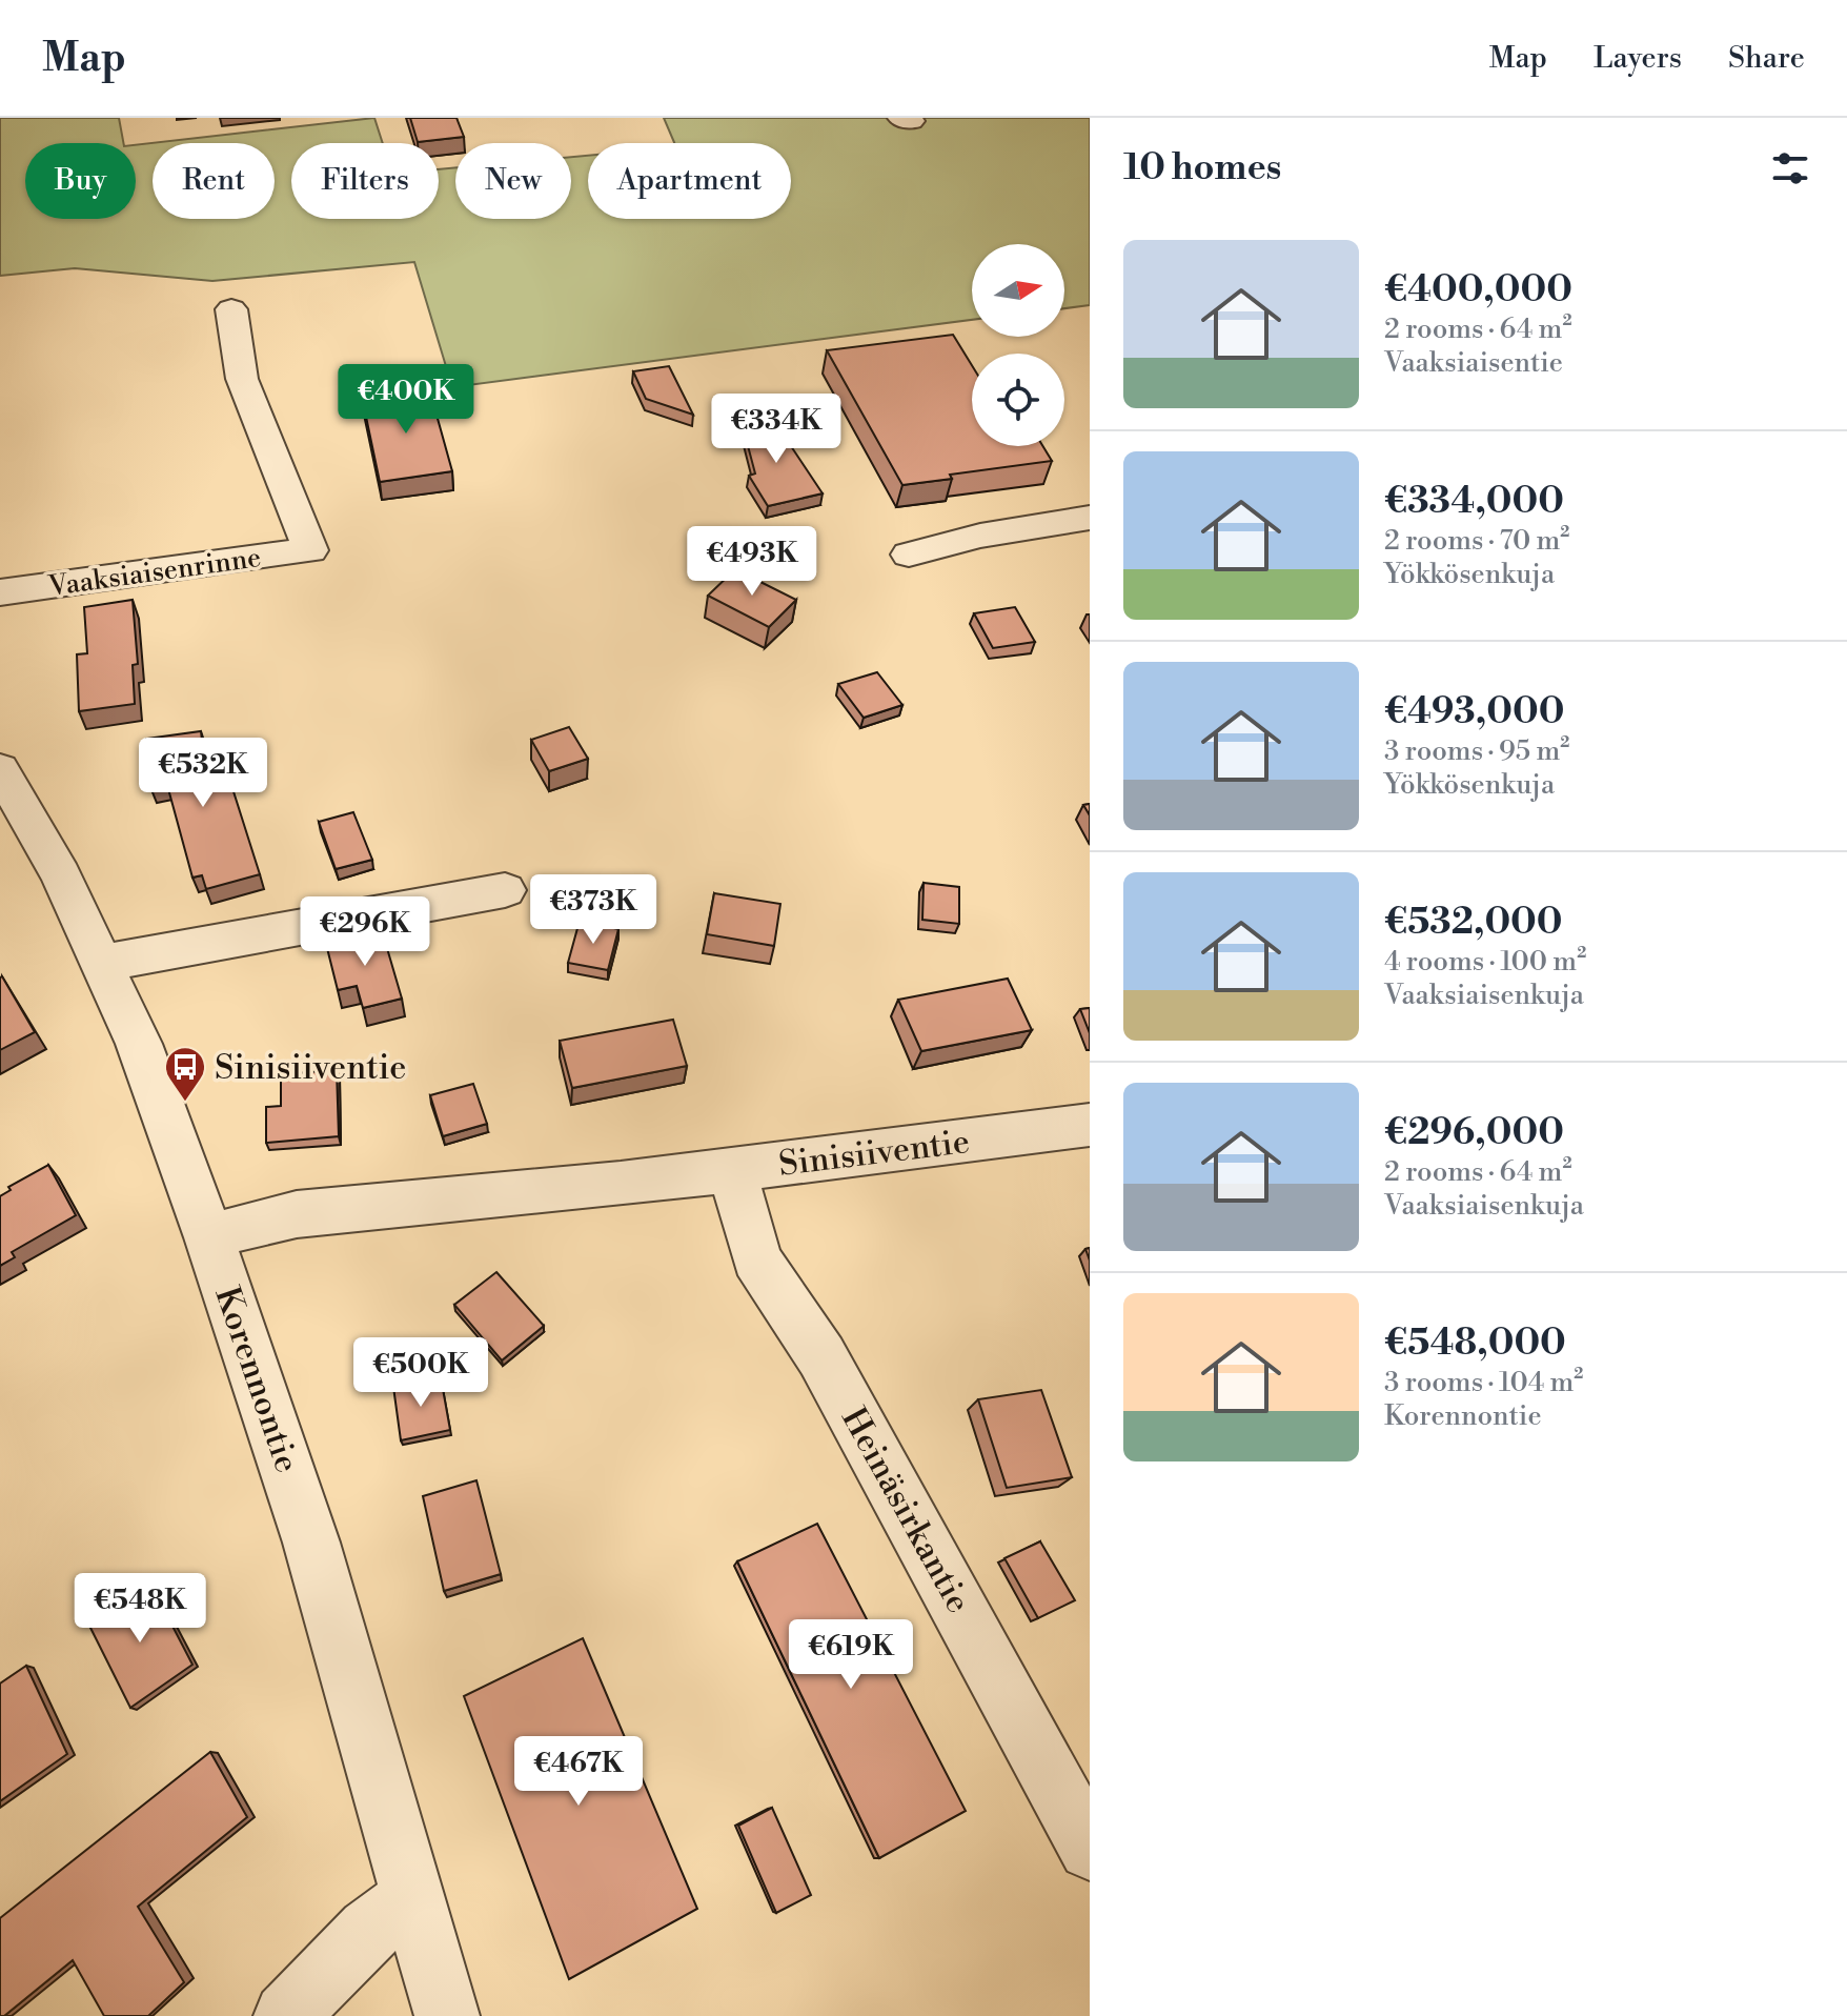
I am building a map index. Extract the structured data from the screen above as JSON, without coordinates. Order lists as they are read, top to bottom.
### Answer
{
  "streets": {
    "street": [
      "Vaaksiaisenrinne",
      "Sinisiiventie",
      "Korennontie",
      "Heinäsirkantie"
    ]
  },
  "crossings": [
    ["Sinisiiventie", "Korennontie"],
    ["Sinisiiventie", "Heinäsirkantie"]
  ],
  "places": {
    "bus stop": ["Sinisiiventie"]
  },
  "north": "right",
  "page": {
    "header": "Map",
    "nav": ["Map", "Layers", "Share"],
    "heading": "10 homes",
    "chip": [
      "Buy",
      "Rent",
      "Filters",
      "New",
      "Apartment"
    ],
    "list": [
      {
        "name": "€400,000",
        "note": "2 rooms · 64 m² · Vaaksiaisentie"
      },
      {
        "name": "€334,000",
        "note": "2 rooms · 70 m² · Yökkösenkuja"
      },
      {
        "name": "€493,000",
        "note": "3 rooms · 95 m² · Yökkösenkuja"
      },
      {
        "name": "€532,000",
        "note": "4 rooms · 100 m² · Vaaksiaisenkuja"
      },
      {
        "name": "€296,000",
        "note": "2 rooms · 64 m² · Vaaksiaisenkuja"
      },
      {
        "name": "€548,000",
        "note": "3 rooms · 104 m² · Korennontie"
      }
    ],
    "price": [
      "€400K",
      "€334K",
      "€493K",
      "€532K",
      "€373K",
      "€296K",
      "€500K",
      "€548K",
      "€619K",
      "€467K"
    ]
  }
}
